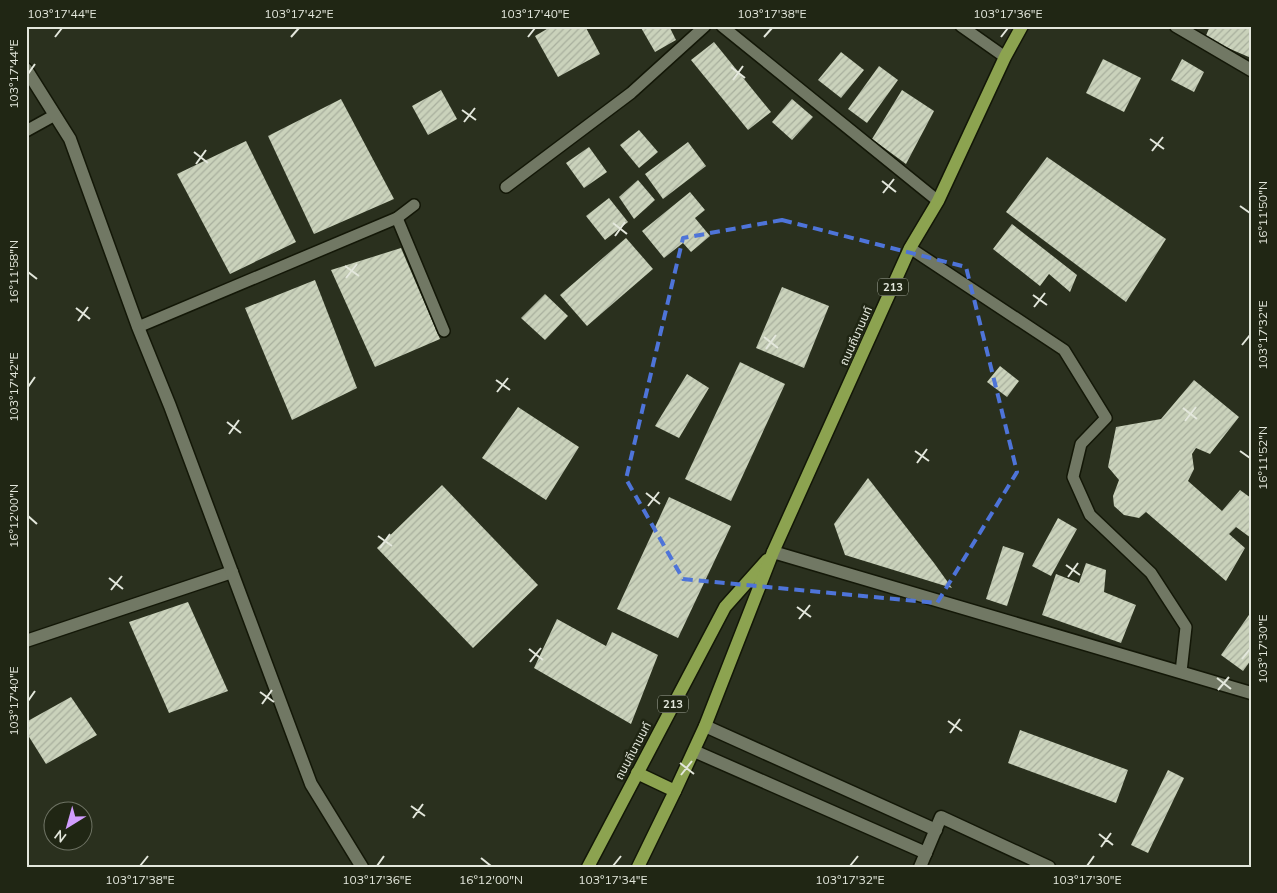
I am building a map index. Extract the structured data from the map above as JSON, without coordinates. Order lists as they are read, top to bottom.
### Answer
{
  "streets": {
    "main road": ["213", "ถนนถีนานนท์"]
  },
  "north": "bottom left",
  "coordinates": [
    "103°17'44\"E",
    "103°17'42\"E",
    "103°17'40\"E",
    "103°17'38\"E",
    "103°17'36\"E",
    "16°11'50\"N",
    "16°11'58\"N",
    "103°17'32\"E",
    "16°11'52\"N",
    "16°12'00\"N",
    "103°17'30\"E",
    "103°17'34\"E"
  ]
}
